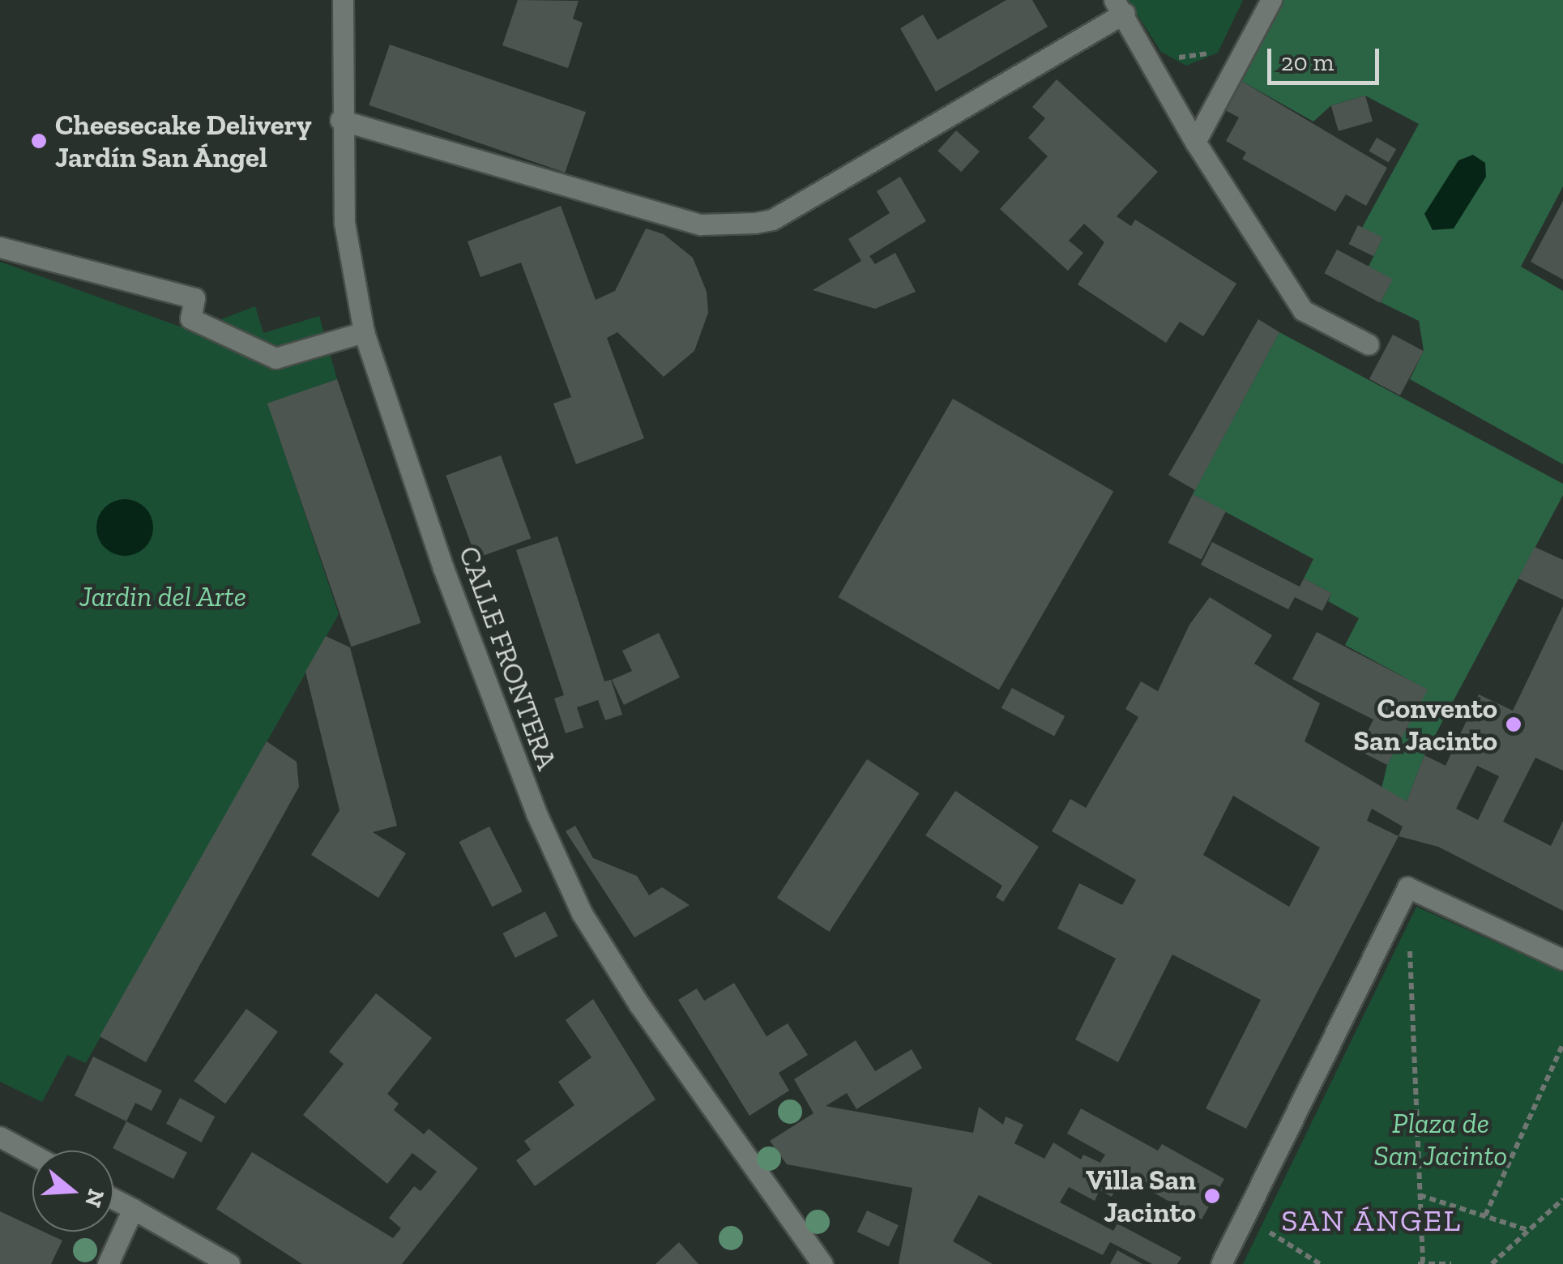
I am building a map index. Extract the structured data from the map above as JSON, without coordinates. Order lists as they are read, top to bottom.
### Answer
{
  "streets": {
    "street": ["CALLE FRONTERA"]
  },
  "districts": ["SAN ÁNGEL"],
  "parks": ["Jardin del Arte", "Plaza de San Jacinto"],
  "places": ["Cheesecake Delivery Jardín San Ángel", "Convento San Jacinto", "Villa San Jacinto"],
  "scale_bar": "20 m",
  "north": "right"
}
